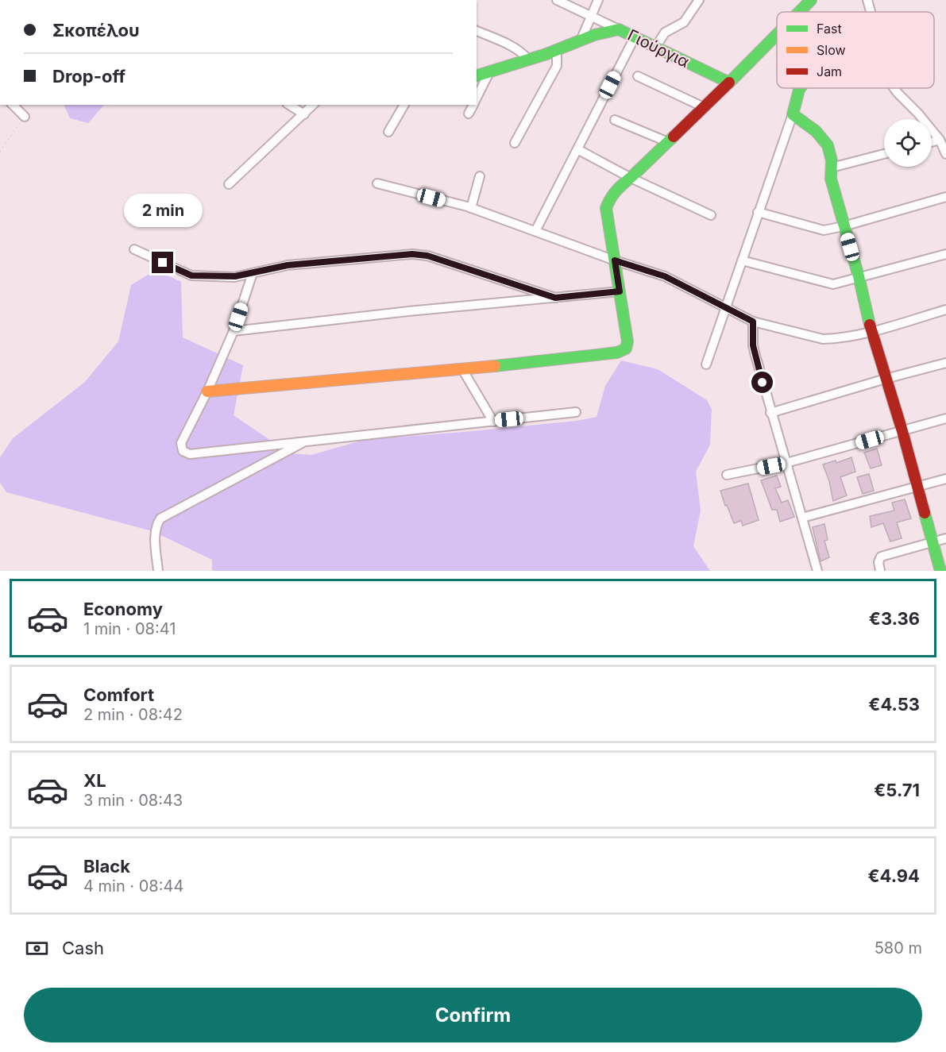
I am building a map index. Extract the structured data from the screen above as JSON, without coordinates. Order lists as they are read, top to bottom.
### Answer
{
  "streets": {
    "street": ["Γιούργια"]
  },
  "legend": ["Fast", "Slow", "Jam"],
  "page": {
    "banner": ["Σκοπέλου", "Drop-off"],
    "bubble": "2 min",
    "list": [
      {
        "name": "Economy",
        "note": "1 min · 08:41",
        "value": "€3.36"
      },
      {
        "name": "Comfort",
        "note": "2 min · 08:42",
        "value": "€4.53"
      },
      {
        "name": "XL",
        "note": "3 min · 08:43",
        "value": "€5.71"
      },
      {
        "name": "Black",
        "note": "4 min · 08:44",
        "value": "€4.94"
      }
    ],
    "pay": ["Cash", "580 m"],
    "buttons": "Confirm"
  }
}
